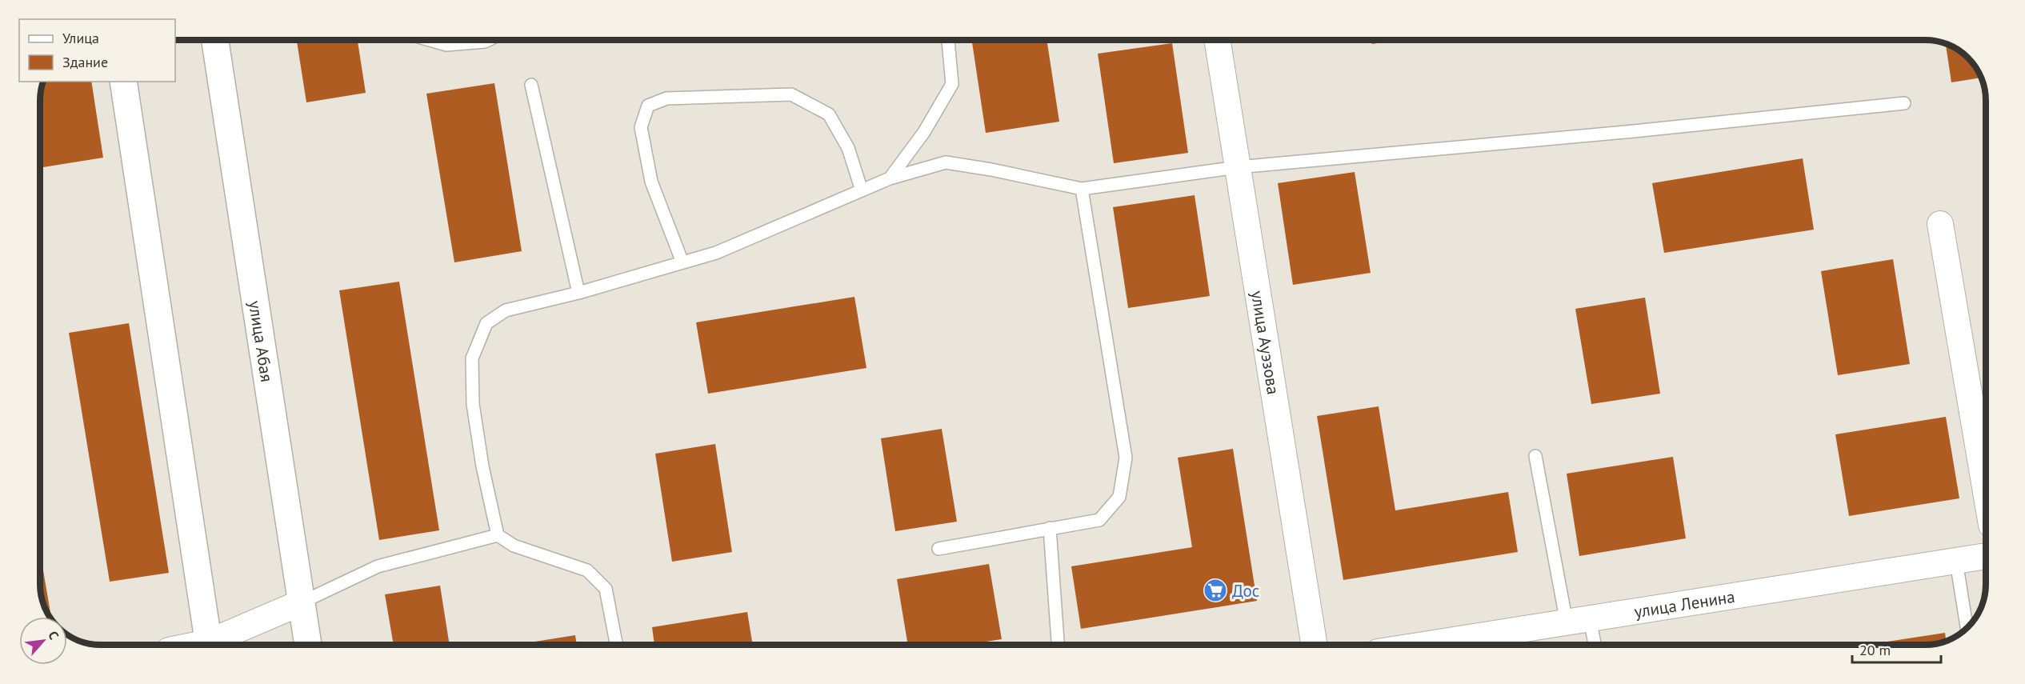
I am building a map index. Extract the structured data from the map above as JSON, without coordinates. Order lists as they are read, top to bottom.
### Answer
{
  "streets": {
    "street": ["улица Абая", "улица Ауэзова", "улица Ленина"]
  },
  "places": {
    "supermarket": ["Дос"]
  },
  "legend": ["Улица", "Здание"],
  "scale_bar": "20 m",
  "north": "top right"
}
